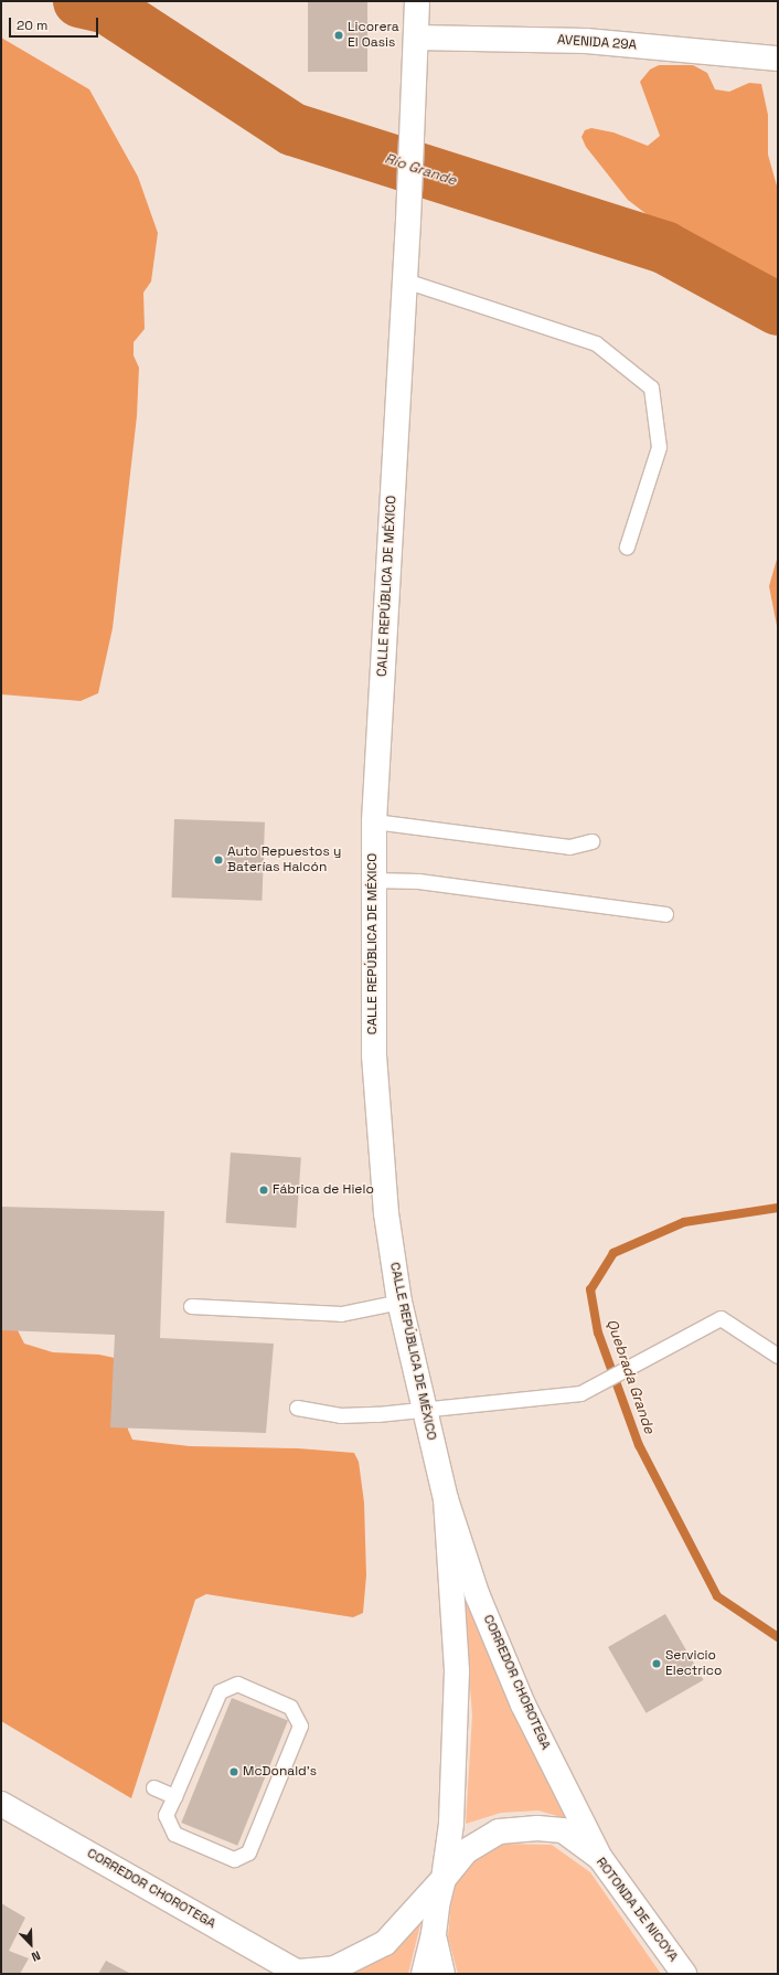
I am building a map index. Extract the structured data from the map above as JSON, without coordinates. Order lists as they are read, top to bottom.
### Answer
{
  "streets": {
    "main road": [
      "AVENIDA 29A",
      "CALLE REPÚBLICA DE MÉXICO",
      "CORREDOR CHOROTEGA",
      "ROTONDA DE NICOYA"
    ]
  },
  "crossings": [
    ["AVENIDA 29A", "CALLE REPÚBLICA DE MÉXICO"],
    ["CALLE REPÚBLICA DE MÉXICO", "CORREDOR CHOROTEGA"],
    ["CALLE REPÚBLICA DE MÉXICO", "ROTONDA DE NICOYA"],
    ["CORREDOR CHOROTEGA", "ROTONDA DE NICOYA"]
  ],
  "water": ["Río Grande", "Quebrada Grande"],
  "places": [
    "Licorera El Oasis",
    "Auto Repuestos y Baterías Halcón",
    "Fábrica de Hielo",
    "Servicio Electrico",
    "McDonald's"
  ],
  "scale_bar": "20 m",
  "north": "bottom right"
}
